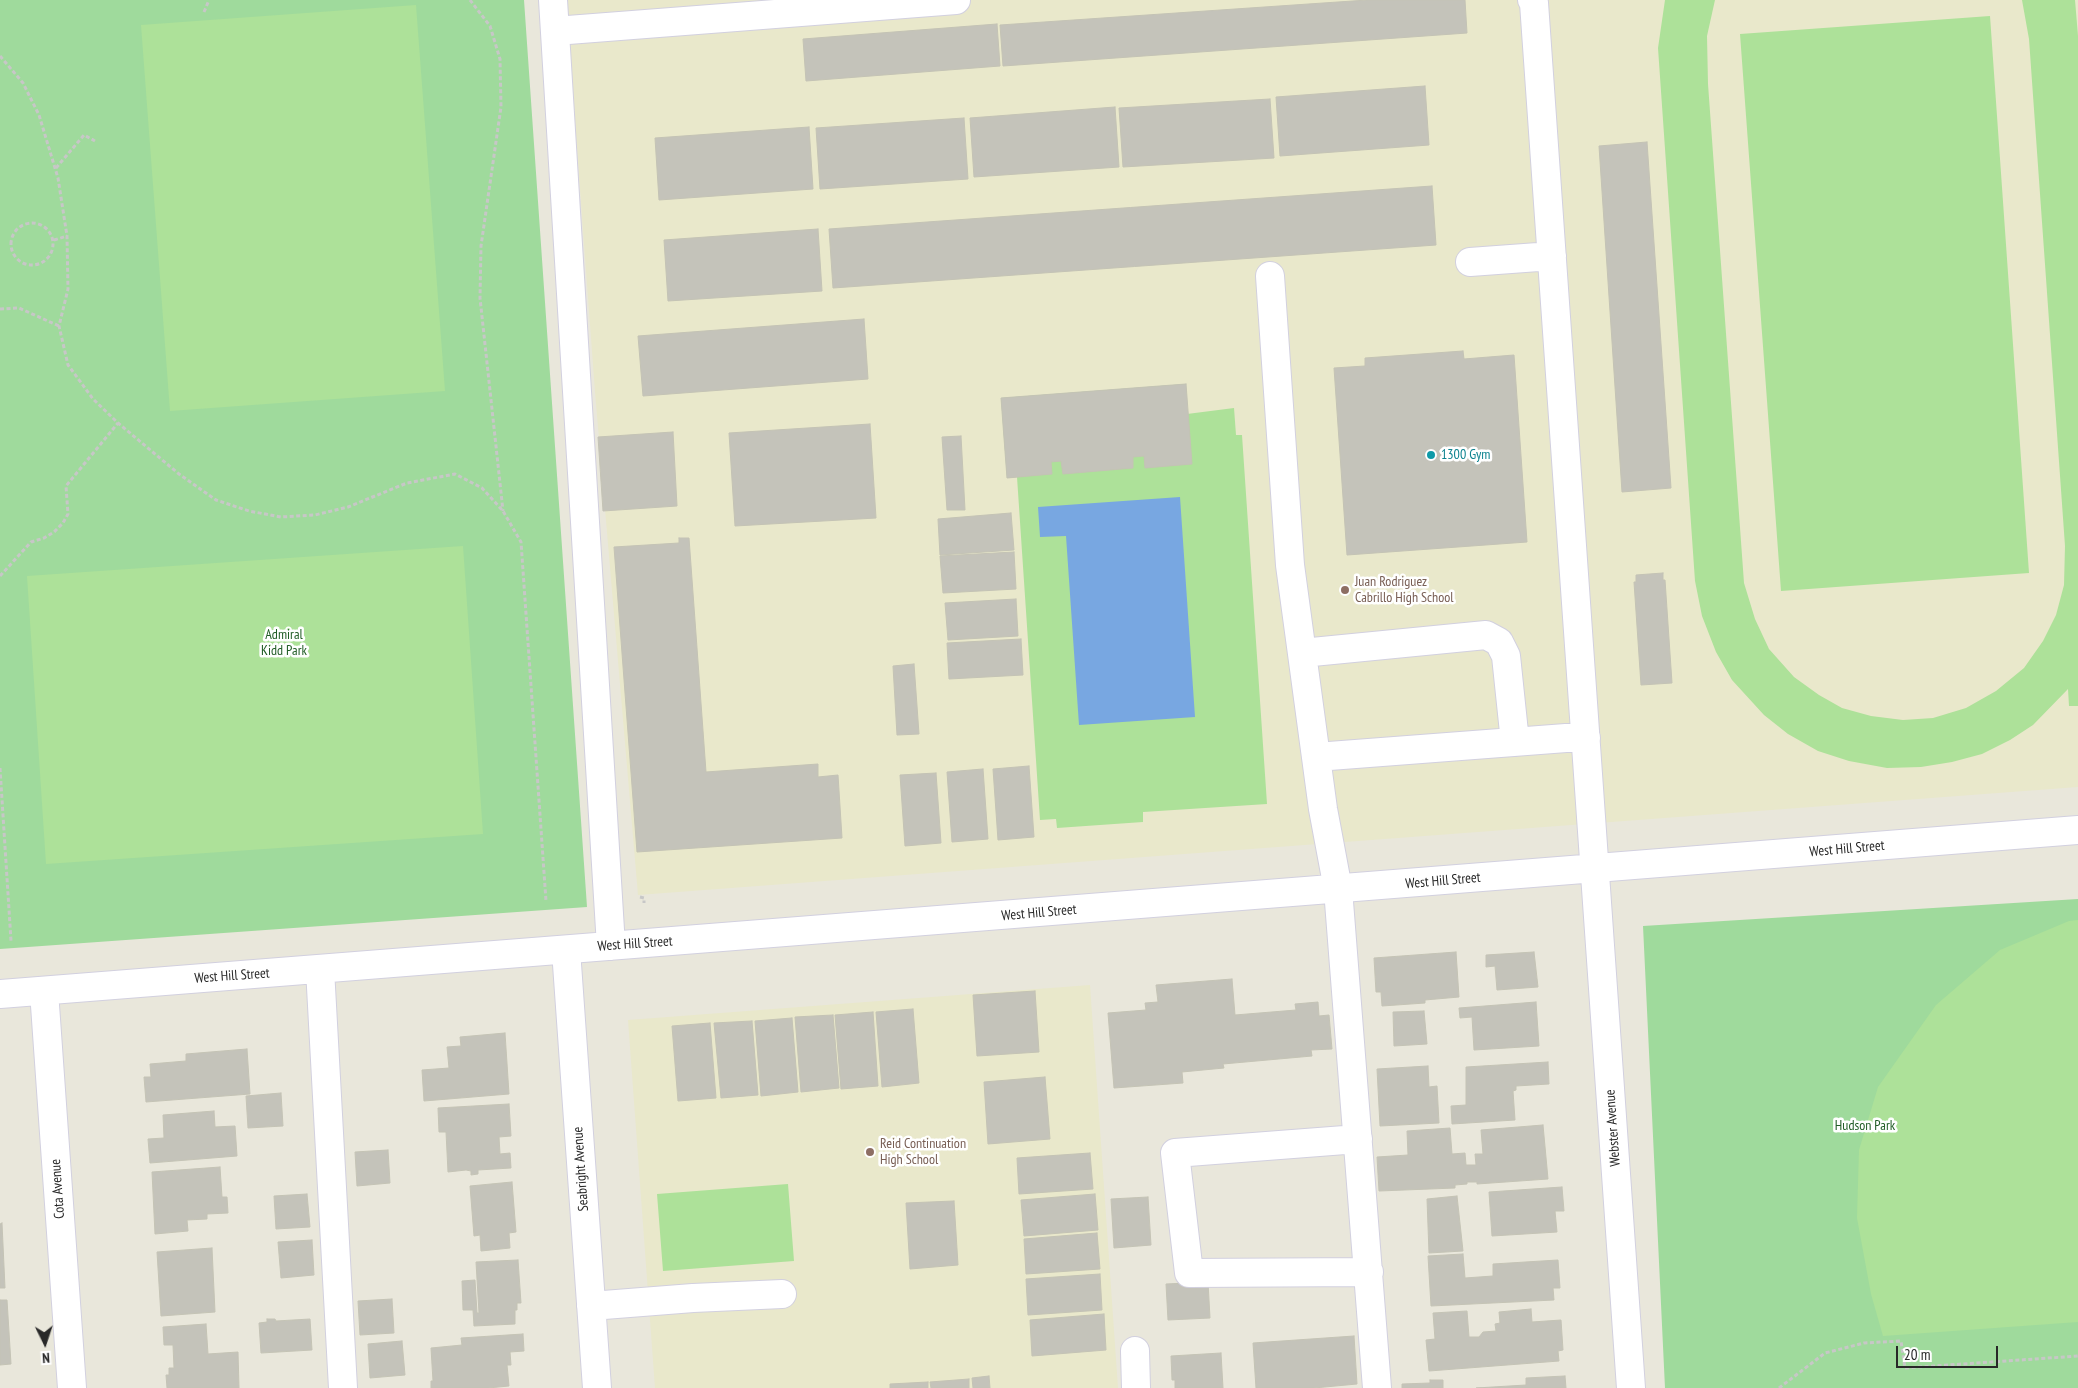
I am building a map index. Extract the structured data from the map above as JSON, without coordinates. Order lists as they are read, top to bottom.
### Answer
{
  "streets": {
    "street": [
      "West Hill Street",
      "Webster Avenue",
      "Seabright Avenue",
      "Cota Avenue"
    ]
  },
  "crossings": [
    ["West Hill Street", "Webster Avenue"],
    ["West Hill Street", "Seabright Avenue"],
    ["West Hill Street", "Cota Avenue"]
  ],
  "parks": ["Admiral Kidd Park", "Hudson Park"],
  "places": ["1300 Gym", "Juan Rodriguez Cabrillo High School", "Reid Continuation High School"],
  "scale_bar": "20 m",
  "north": "bottom"
}
